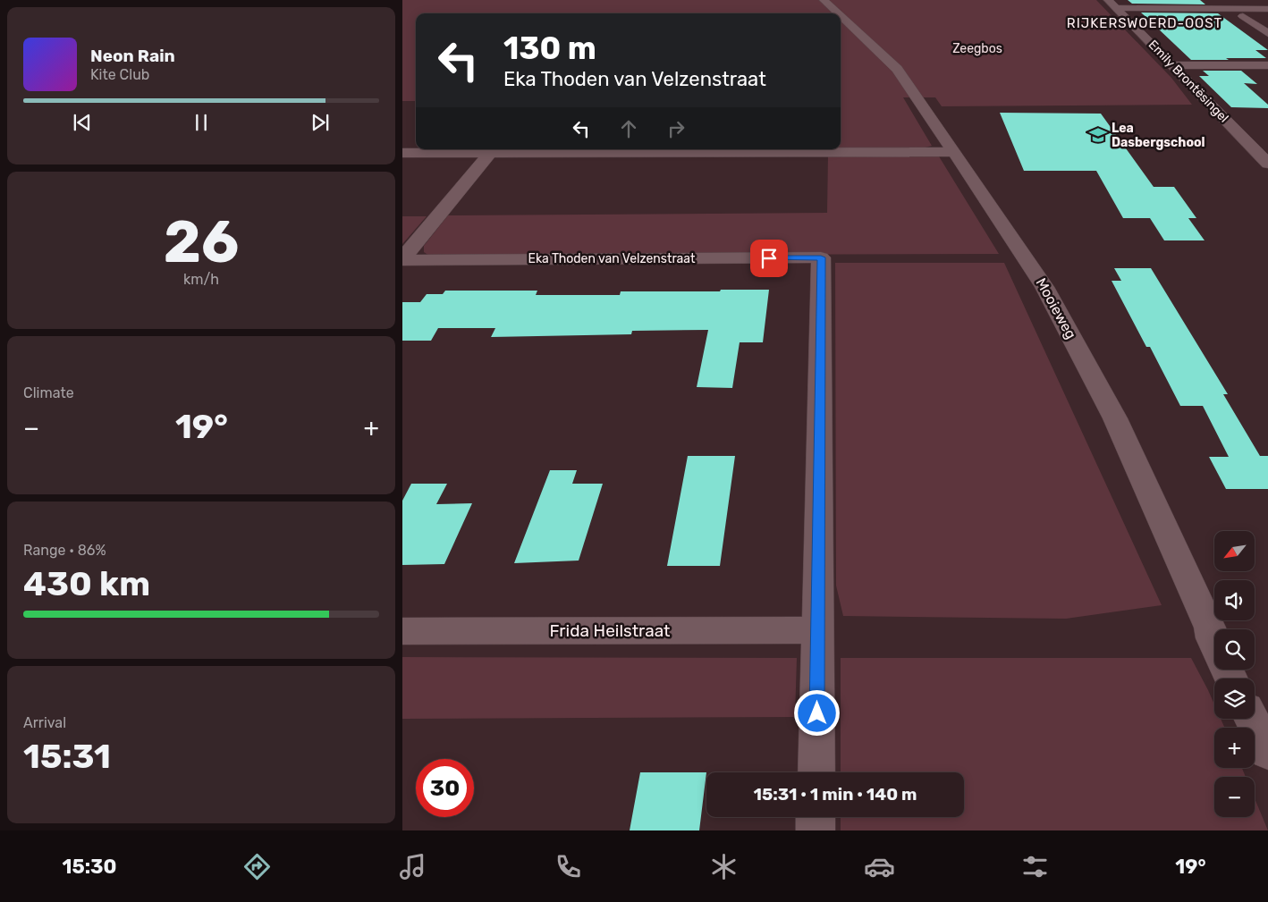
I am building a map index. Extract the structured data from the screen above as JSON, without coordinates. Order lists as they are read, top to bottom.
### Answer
{
  "streets": {
    "street": [
      "Emily Brontësingel",
      "Eka Thoden van Velzenstraat",
      "Mooieweg",
      "Frida Heilstraat"
    ]
  },
  "crossings": [
    ["Eka Thoden van Velzenstraat", "Frida Heilstraat"]
  ],
  "districts": ["RIJKERSWOERD-OOST"],
  "parks": ["Zeegbos"],
  "places": {
    "school or university": ["Lea Dasbergschool"]
  },
  "north": "bottom left",
  "page": {
    "turn": ["130 m", "Eka Thoden van Velzenstraat"],
    "song": ["Neon Rain", "Kite Club"],
    "tile": [
      ["26", "km/h"],
      "Climate",
      ["Range · 86%", "430 km"],
      ["Arrival", "15:31"]
    ],
    "heat": ["−", "19°", "+"],
    "map_buttons": ["+", "−"],
    "limit": "30",
    "trip": "15:31 · 1 min · 140 m",
    "tabs": ["15:30", "19°"]
  }
}
